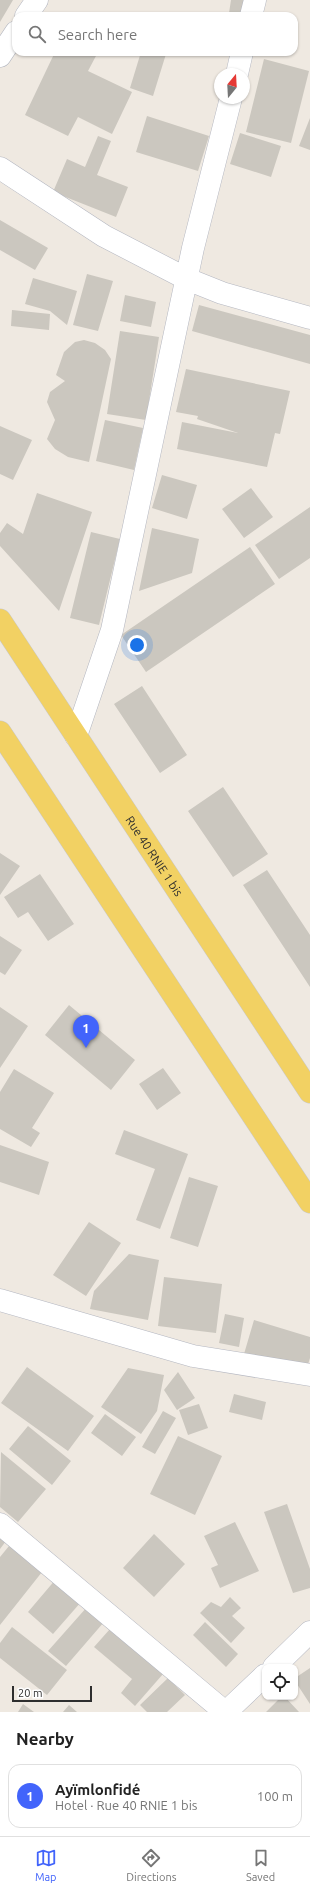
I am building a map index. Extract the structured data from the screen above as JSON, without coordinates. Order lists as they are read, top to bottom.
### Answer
{
  "streets": {
    "main road": ["Rue 40 RNIE 1 bis"]
  },
  "scale_bar": "20 m",
  "north": "top",
  "page": {
    "search": "Search here",
    "pins": "1",
    "scale": "20 m",
    "heading": "Nearby",
    "list": [
      {
        "mark": "1",
        "name": "Ayïmlonfidé",
        "note": "Hotel · Rue 40 RNIE 1 bis",
        "value": "100 m"
      }
    ],
    "nav": ["Map", "Directions", "Saved"]
  }
}
